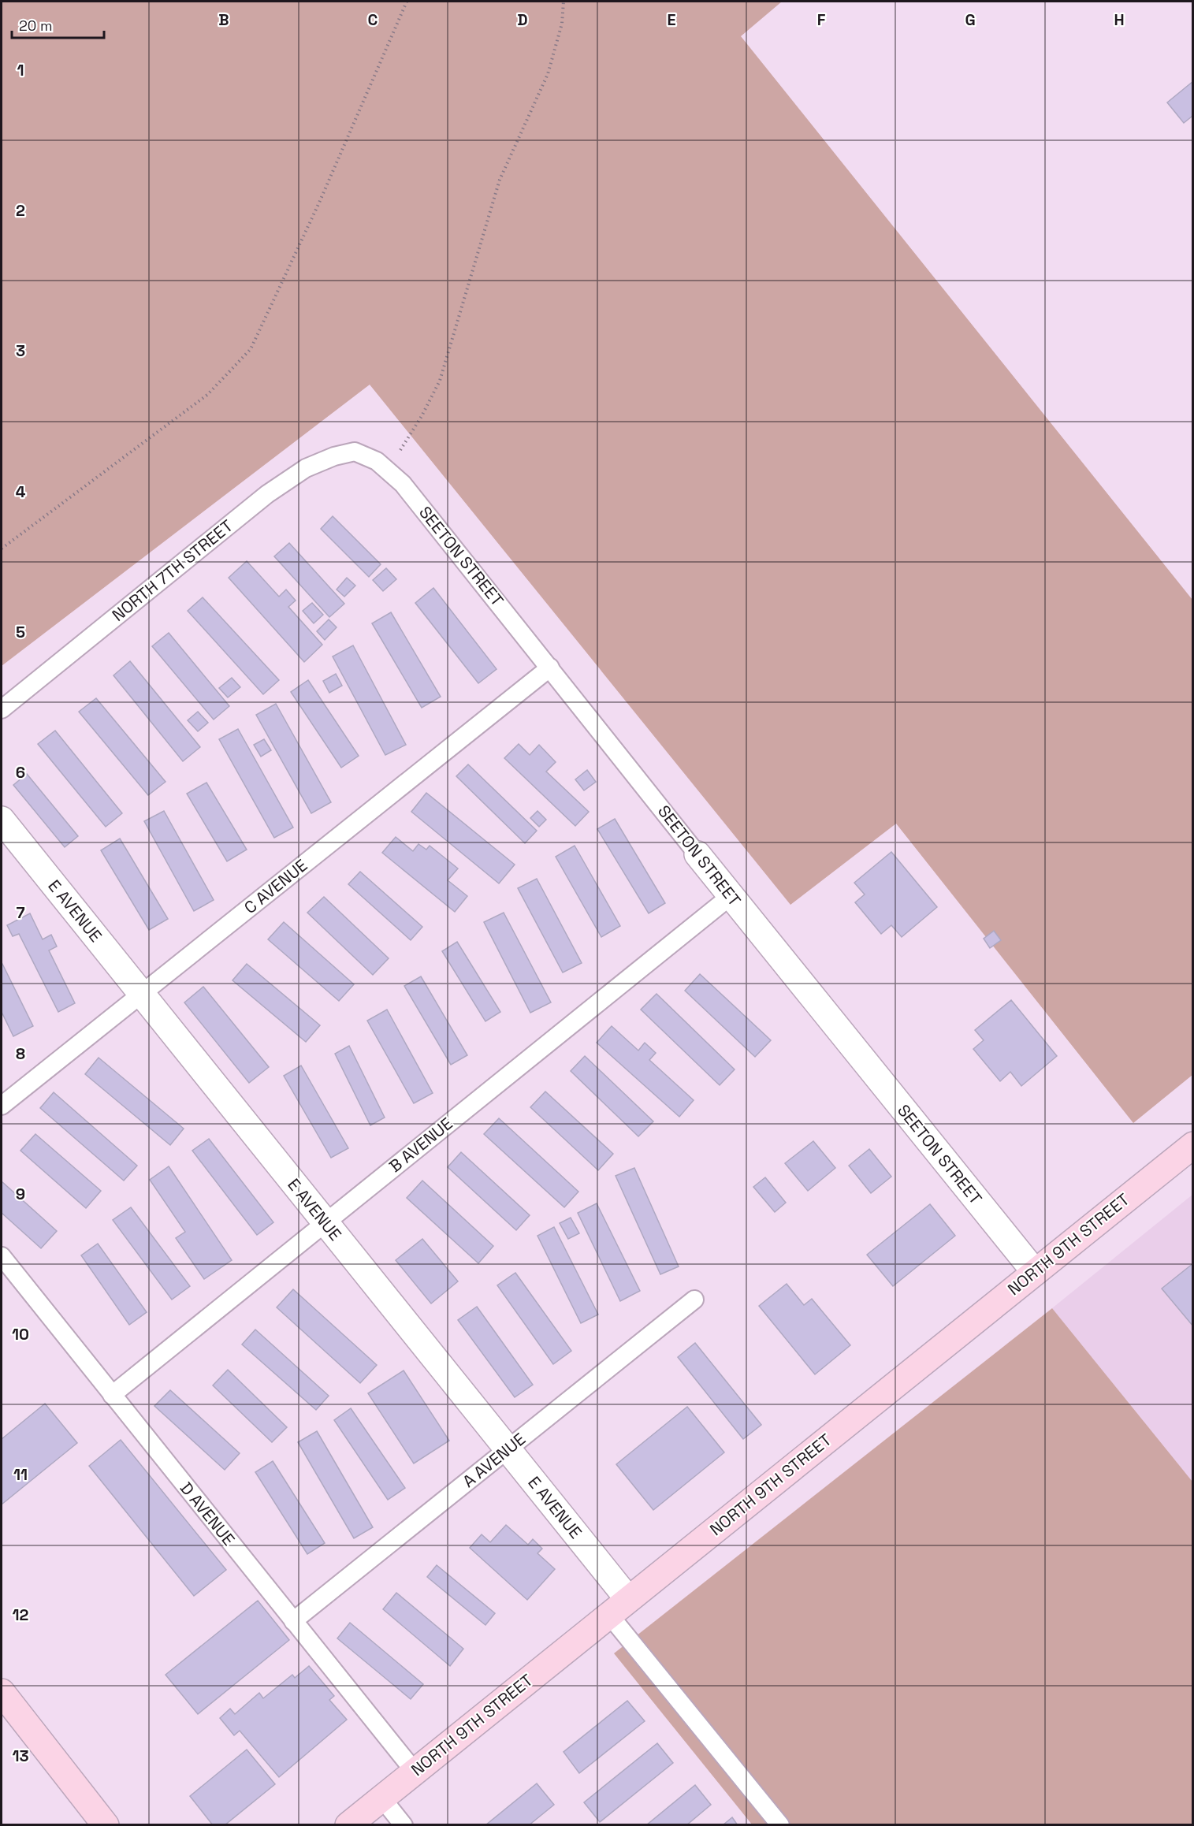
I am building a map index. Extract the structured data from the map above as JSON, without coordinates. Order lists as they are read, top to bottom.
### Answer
{
  "streets": {
    "street": ["SEETON STREET", "E AVENUE", "NORTH 9TH STREET"],
    "lane": [
      "NORTH 7TH STREET",
      "C AVENUE",
      "B AVENUE",
      "A AVENUE",
      "D AVENUE"
    ]
  },
  "crossings": [
    ["SEETON STREET", "NORTH 7TH STREET"],
    ["SEETON STREET", "C AVENUE"],
    ["SEETON STREET", "B AVENUE"],
    ["SEETON STREET", "NORTH 9TH STREET"],
    ["C AVENUE", "E AVENUE"],
    ["E AVENUE", "B AVENUE"],
    ["E AVENUE", "NORTH 9TH STREET"],
    ["E AVENUE", "A AVENUE"],
    ["B AVENUE", "D AVENUE"],
    ["NORTH 9TH STREET", "D AVENUE"],
    ["A AVENUE", "D AVENUE"]
  ],
  "scale_bar": "20 m",
  "grid": {
    "columns": [
      "B",
      "C",
      "D",
      "E",
      "F",
      "G",
      "H"
    ],
    "rows": [
      "1",
      "2",
      "3",
      "4",
      "5",
      "6",
      "7",
      "8",
      "9",
      "10",
      "11",
      "12",
      "13"
    ]
  }
}
